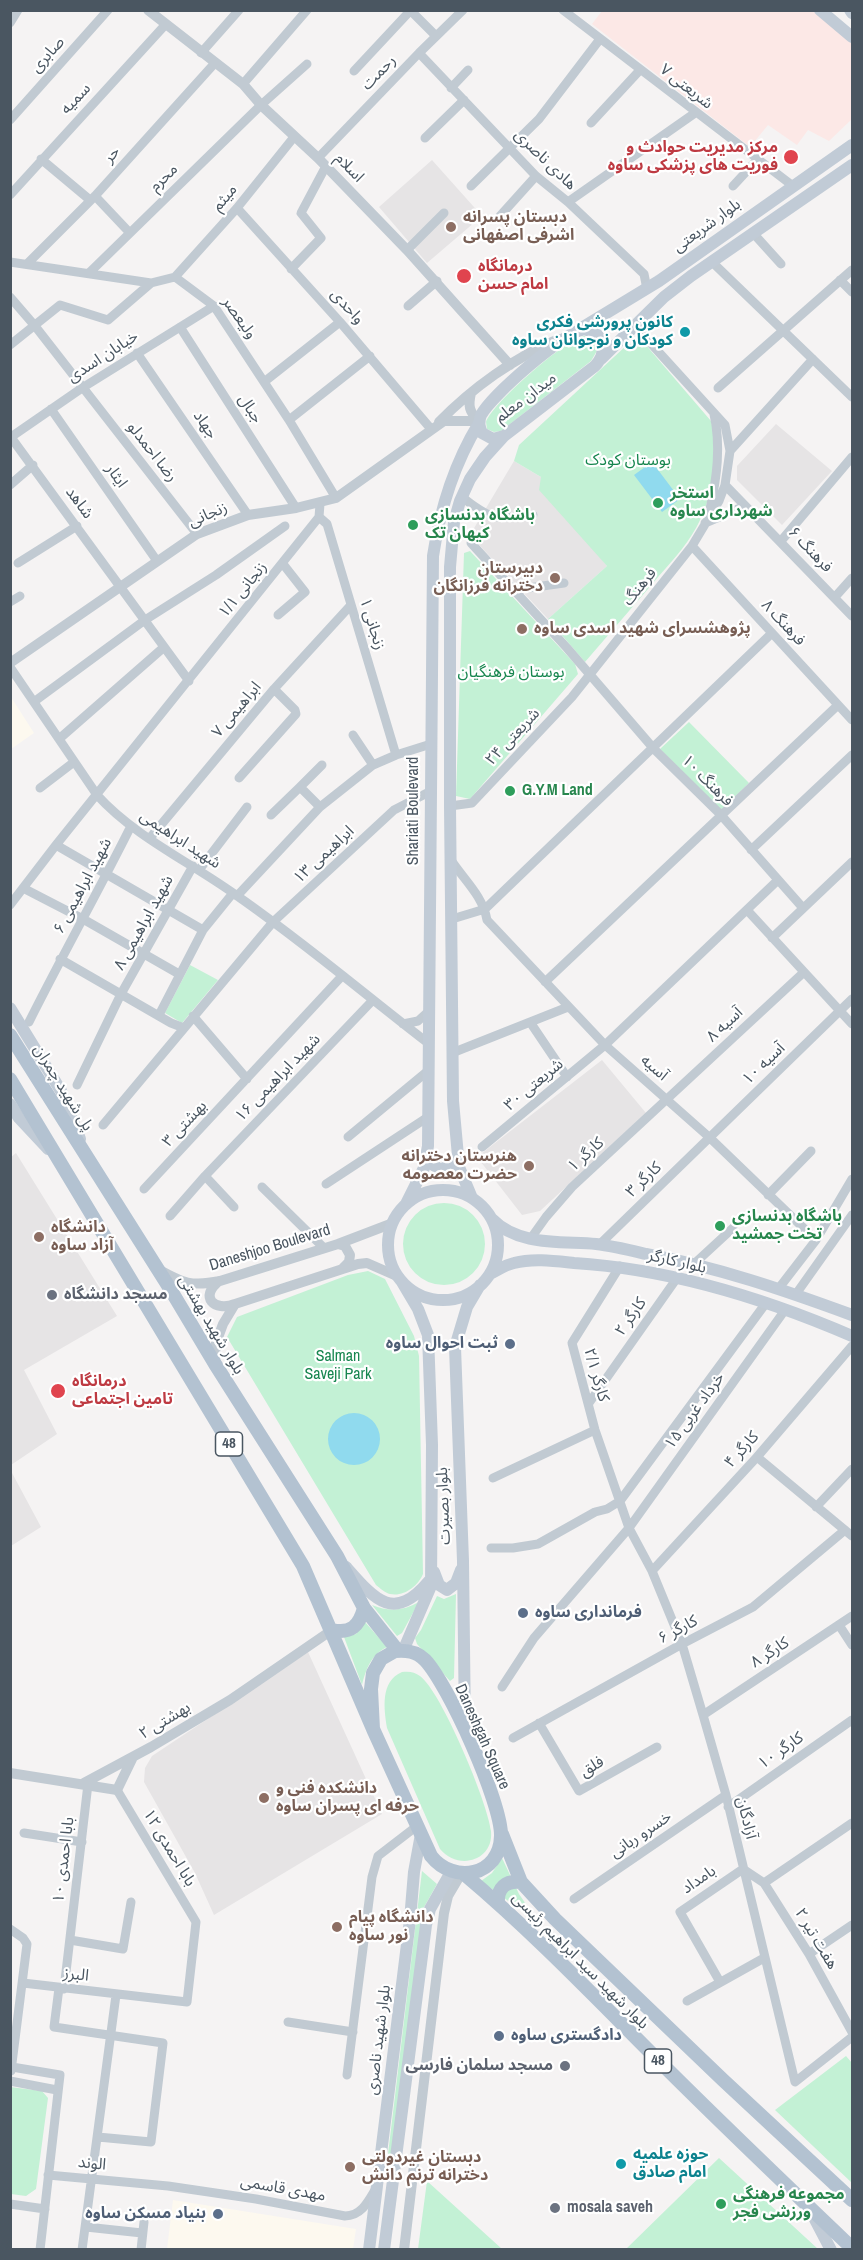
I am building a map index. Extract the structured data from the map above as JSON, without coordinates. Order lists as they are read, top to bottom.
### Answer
{
  "streets": {
    "main road": [
      "بلوار شریعتی",
      "میدان معلم",
      "Shariati Boulevard",
      "پل شهید چمران",
      "بلوار کارگر",
      "بلوار شهید بهشتی",
      "48",
      "بلوار بصیرت",
      "Daneshgah Square",
      "بلوار شهید سید ابراهیم رئیسی",
      "بلوار شهید ناصری"
    ],
    "street": [
      "صابری",
      "رحمت",
      "شریعتی ۷",
      "سمیه",
      "حر",
      "هادی ناصری",
      "اسلام",
      "محرم",
      "میثم",
      "واحدی",
      "ولیعصر",
      "خیابان اسدی",
      "جبال",
      "جهاد",
      "رضا احمدلو",
      "ایثار",
      "شاهد",
      "زنجانی",
      "فرهنگ ۶",
      "فرهنگ",
      "زنجانی ۱/۱",
      "فرهنگ ۸",
      "زنجانی ۱",
      "ابراهیمی ۷",
      "شریعتی ۲۴",
      "فرهنگ ۱۰",
      "شهید ابراهیمی",
      "ابراهیمی ۱۳",
      "شهید ابراهیمی ۶",
      "شهید ابراهیمی ۸",
      "آسیه ۸",
      "آسیه ۱۰",
      "آسیه",
      "شهید ابراهیمی ۱۶",
      "شریعتی ۳۰",
      "بهشتی ۳",
      "کارگر ۱",
      "کارگر ۳",
      "Daneshjoo Boulevard",
      "کارگر ۲",
      "کارگر ۲/۱",
      "۱۵ خرداد غربی",
      "کارگر ۴",
      "کارگر ۶",
      "کارگر ۸",
      "بهشتی ۲",
      "کارگر ۱۰",
      "فلق",
      "آزادگان",
      "خسرو ربانی",
      "بابا احمدی ۱۲",
      "بابا احمدی ۱۰",
      "بامداد",
      "هفت تیر ۲",
      "البرز",
      "الوند",
      "مهدی قاسمی"
    ]
  },
  "crossings": [
    ["رحمت", "هادی ناصری"],
    ["رحمت", "اسلام"],
    ["رحمت", "واحدی"],
    ["شریعتی ۷", "بلوار شریعتی"],
    ["سمیه", "اسلام"],
    ["حر", "اسلام"],
    ["هادی ناصری", "بلوار شریعتی"],
    ["اسلام", "محرم"],
    ["اسلام", "میثم"],
    ["میثم", "واحدی"],
    ["میثم", "ولیعصر"],
    ["بلوار شریعتی", "میدان معلم"],
    ["واحدی", "زنجانی"],
    ["ولیعصر", "خیابان اسدی"],
    ["ولیعصر", "زنجانی"],
    ["خیابان اسدی", "جبال"],
    ["خیابان اسدی", "جهاد"],
    ["خیابان اسدی", "رضا احمدلو"],
    ["خیابان اسدی", "ایثار"],
    ["خیابان اسدی", "شاهد"],
    ["میدان معلم", "Shariati Boulevard"],
    ["جبال", "زنجانی"],
    ["جهاد", "زنجانی"],
    ["رضا احمدلو", "زنجانی"],
    ["ایثار", "زنجانی"],
    ["شاهد", "زنجانی"],
    ["شاهد", "زنجانی ۱/۱"],
    ["زنجانی", "شهید ابراهیمی"],
    ["فرهنگ ۶", "فرهنگ"],
    ["فرهنگ", "فرهنگ ۸"],
    ["فرهنگ", "شریعتی ۲۴"],
    ["فرهنگ", "فرهنگ ۱۰"],
    ["زنجانی ۱/۱", "زنجانی ۱"],
    ["زنجانی ۱/۱", "شهید ابراهیمی"],
    ["زنجانی ۱", "ابراهیمی ۷"],
    ["ابراهیمی ۷", "شهید ابراهیمی"],
    ["شریعتی ۲۴", "فرهنگ ۱۰"],
    ["فرهنگ ۱۰", "شریعتی ۳۰"],
    ["Shariati Boulevard", "شهید ابراهیمی"],
    ["Shariati Boulevard", "ابراهیمی ۱۳"],
    ["Shariati Boulevard", "Daneshjoo Boulevard"],
    ["Shariati Boulevard", "بلوار کارگر"],
    ["Shariati Boulevard", "بلوار بصیرت"],
    ["شهید ابراهیمی", "ابراهیمی ۱۳"],
    ["شهید ابراهیمی", "شهید ابراهیمی ۶"],
    ["شهید ابراهیمی", "شهید ابراهیمی ۸"],
    ["شهید ابراهیمی", "شهید ابراهیمی ۱۶"],
    ["شهید ابراهیمی", "بهشتی ۳"],
    ["آسیه ۸", "آسیه"],
    ["آسیه ۸", "کارگر ۱"],
    ["آسیه ۱۰", "آسیه"],
    ["آسیه ۱۰", "کارگر ۳"],
    ["آسیه", "شریعتی ۳۰"],
    ["آسیه", "کارگر ۱"],
    ["آسیه", "کارگر ۳"],
    ["پل شهید چمران", "بلوار شهید بهشتی"],
    ["کارگر ۱", "بلوار کارگر"],
    ["کارگر ۳", "بلوار کارگر"],
    ["Daneshjoo Boulevard", "بلوار کارگر"],
    ["Daneshjoo Boulevard", "بلوار شهید بهشتی"],
    ["Daneshjoo Boulevard", "بلوار بصیرت"],
    ["بلوار کارگر", "کارگر ۲"],
    ["بلوار کارگر", "کارگر ۲/۱"],
    ["بلوار کارگر", "۱۵ خرداد غربی"],
    ["بلوار کارگر", "بلوار بصیرت"],
    ["کارگر ۲", "کارگر ۲/۱"],
    ["بلوار شهید بهشتی", "48"],
    ["بلوار شهید بهشتی", "بلوار بصیرت"],
    ["بلوار شهید بهشتی", "Daneshgah Square"],
    ["کارگر ۲/۱", "۱۵ خرداد غربی"],
    ["کارگر ۲/۱", "آزادگان"],
    ["۱۵ خرداد غربی", "آزادگان"],
    ["48", "بلوار بصیرت"],
    ["48", "بهشتی ۲"],
    ["48", "Daneshgah Square"],
    ["48", "بلوار شهید سید ابراهیم رئیسی"],
    ["48", "بلوار شهید ناصری"],
    ["کارگر ۴", "آزادگان"],
    ["بلوار بصیرت", "Daneshgah Square"],
    ["کارگر ۶", "فلق"],
    ["کارگر ۶", "آزادگان"],
    ["کارگر ۸", "آزادگان"],
    ["بهشتی ۲", "بابا احمدی ۱۲"],
    ["Daneshgah Square", "بلوار شهید سید ابراهیم رئیسی"],
    ["کارگر ۱۰", "آزادگان"],
    ["آزادگان", "خسرو ربانی"],
    ["آزادگان", "بامداد"],
    ["آزادگان", "هفت تیر ۲"],
    ["بابا احمدی ۱۲", "البرز"],
    ["بابا احمدی ۱۰", "البرز"],
    ["بامداد", "هفت تیر ۲"],
    ["بلوار شهید سید ابراهیم رئیسی", "بلوار شهید ناصری"],
    ["بلوار شهید ناصری", "مهدی قاسمی"],
    ["الوند", "مهدی قاسمی"]
  ],
  "parks": ["بوستان کودک", "بوستان فرهنگیان", "Salman Saveji Park"],
  "places": [
    "مرکز مدیریت حوادث و فوریت های پزشکی ساوه",
    "دبستان پسرانه اشرفی اصفهانی",
    "درمانگاه امام حسن",
    "کانون پرورشی فکری کودکان و نوجوانان ساوه",
    "استخر شهرداری ساوه",
    "باشگاه بدنسازی کیهان تک",
    "دبیرستان دخترانه فرزانگان",
    "پژوهشسرای شهید اسدی ساوه",
    "G.Y.M Land",
    "هنرستان دخترانه حضرت معصومه",
    "باشگاه بدنسازی تخت جمشید",
    "دانشگاه آزاد ساوه",
    "مسجد دانشگاه",
    "ثبت احوال ساوه",
    "درمانگاه تامین اجتماعی",
    "فرمانداری ساوه",
    "دانشکده فنی و حرفه ای پسران ساوه",
    "دانشگاه پیام نور ساوه",
    "دادگستری ساوه",
    "مسجد سلمان فارسی",
    "حوزه علمیه امام صادق",
    "دبستان غیردولتی دخترانه ترنم دانش",
    "مجموعه فرهنگی ورزشی فجر",
    "mosala saveh",
    "بنیاد مسکن ساوه"
  ]
}
